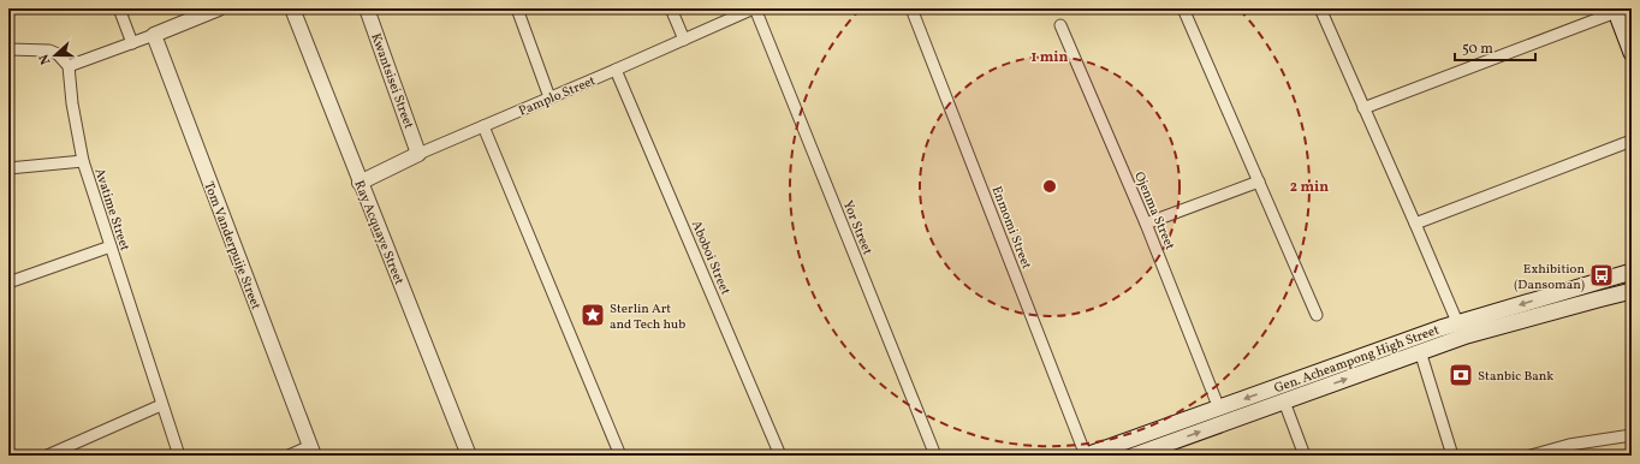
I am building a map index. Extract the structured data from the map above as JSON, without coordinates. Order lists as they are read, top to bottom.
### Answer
{
  "streets": {
    "main road": ["Gen. Acheampong High Street"],
    "street": [
      "Kwantsisei Street",
      "Pamplo Street",
      "Avatime Street",
      "Ojenma Street",
      "Yor Street",
      "Enmomi Street",
      "Ray Acquaye Street",
      "Tom Vanderpuije Street",
      "Aboboi Street"
    ]
  },
  "crossings": [
    ["Kwantsisei Street", "Pamplo Street"],
    ["Pamplo Street", "Yor Street"],
    ["Pamplo Street", "Ray Acquaye Street"],
    ["Pamplo Street", "Aboboi Street"],
    ["Ojenma Street", "Gen. Acheampong High Street"],
    ["Enmomi Street", "Gen. Acheampong High Street"]
  ],
  "places": {
    "bus stop": ["Exhibition (Dansoman)"],
    "place": ["Sterlin Art and Tech hub"],
    "bank": ["Stanbic Bank"]
  },
  "scale_bar": "50 m",
  "north": "left",
  "rings": ["1 min", "2 min"]
}
